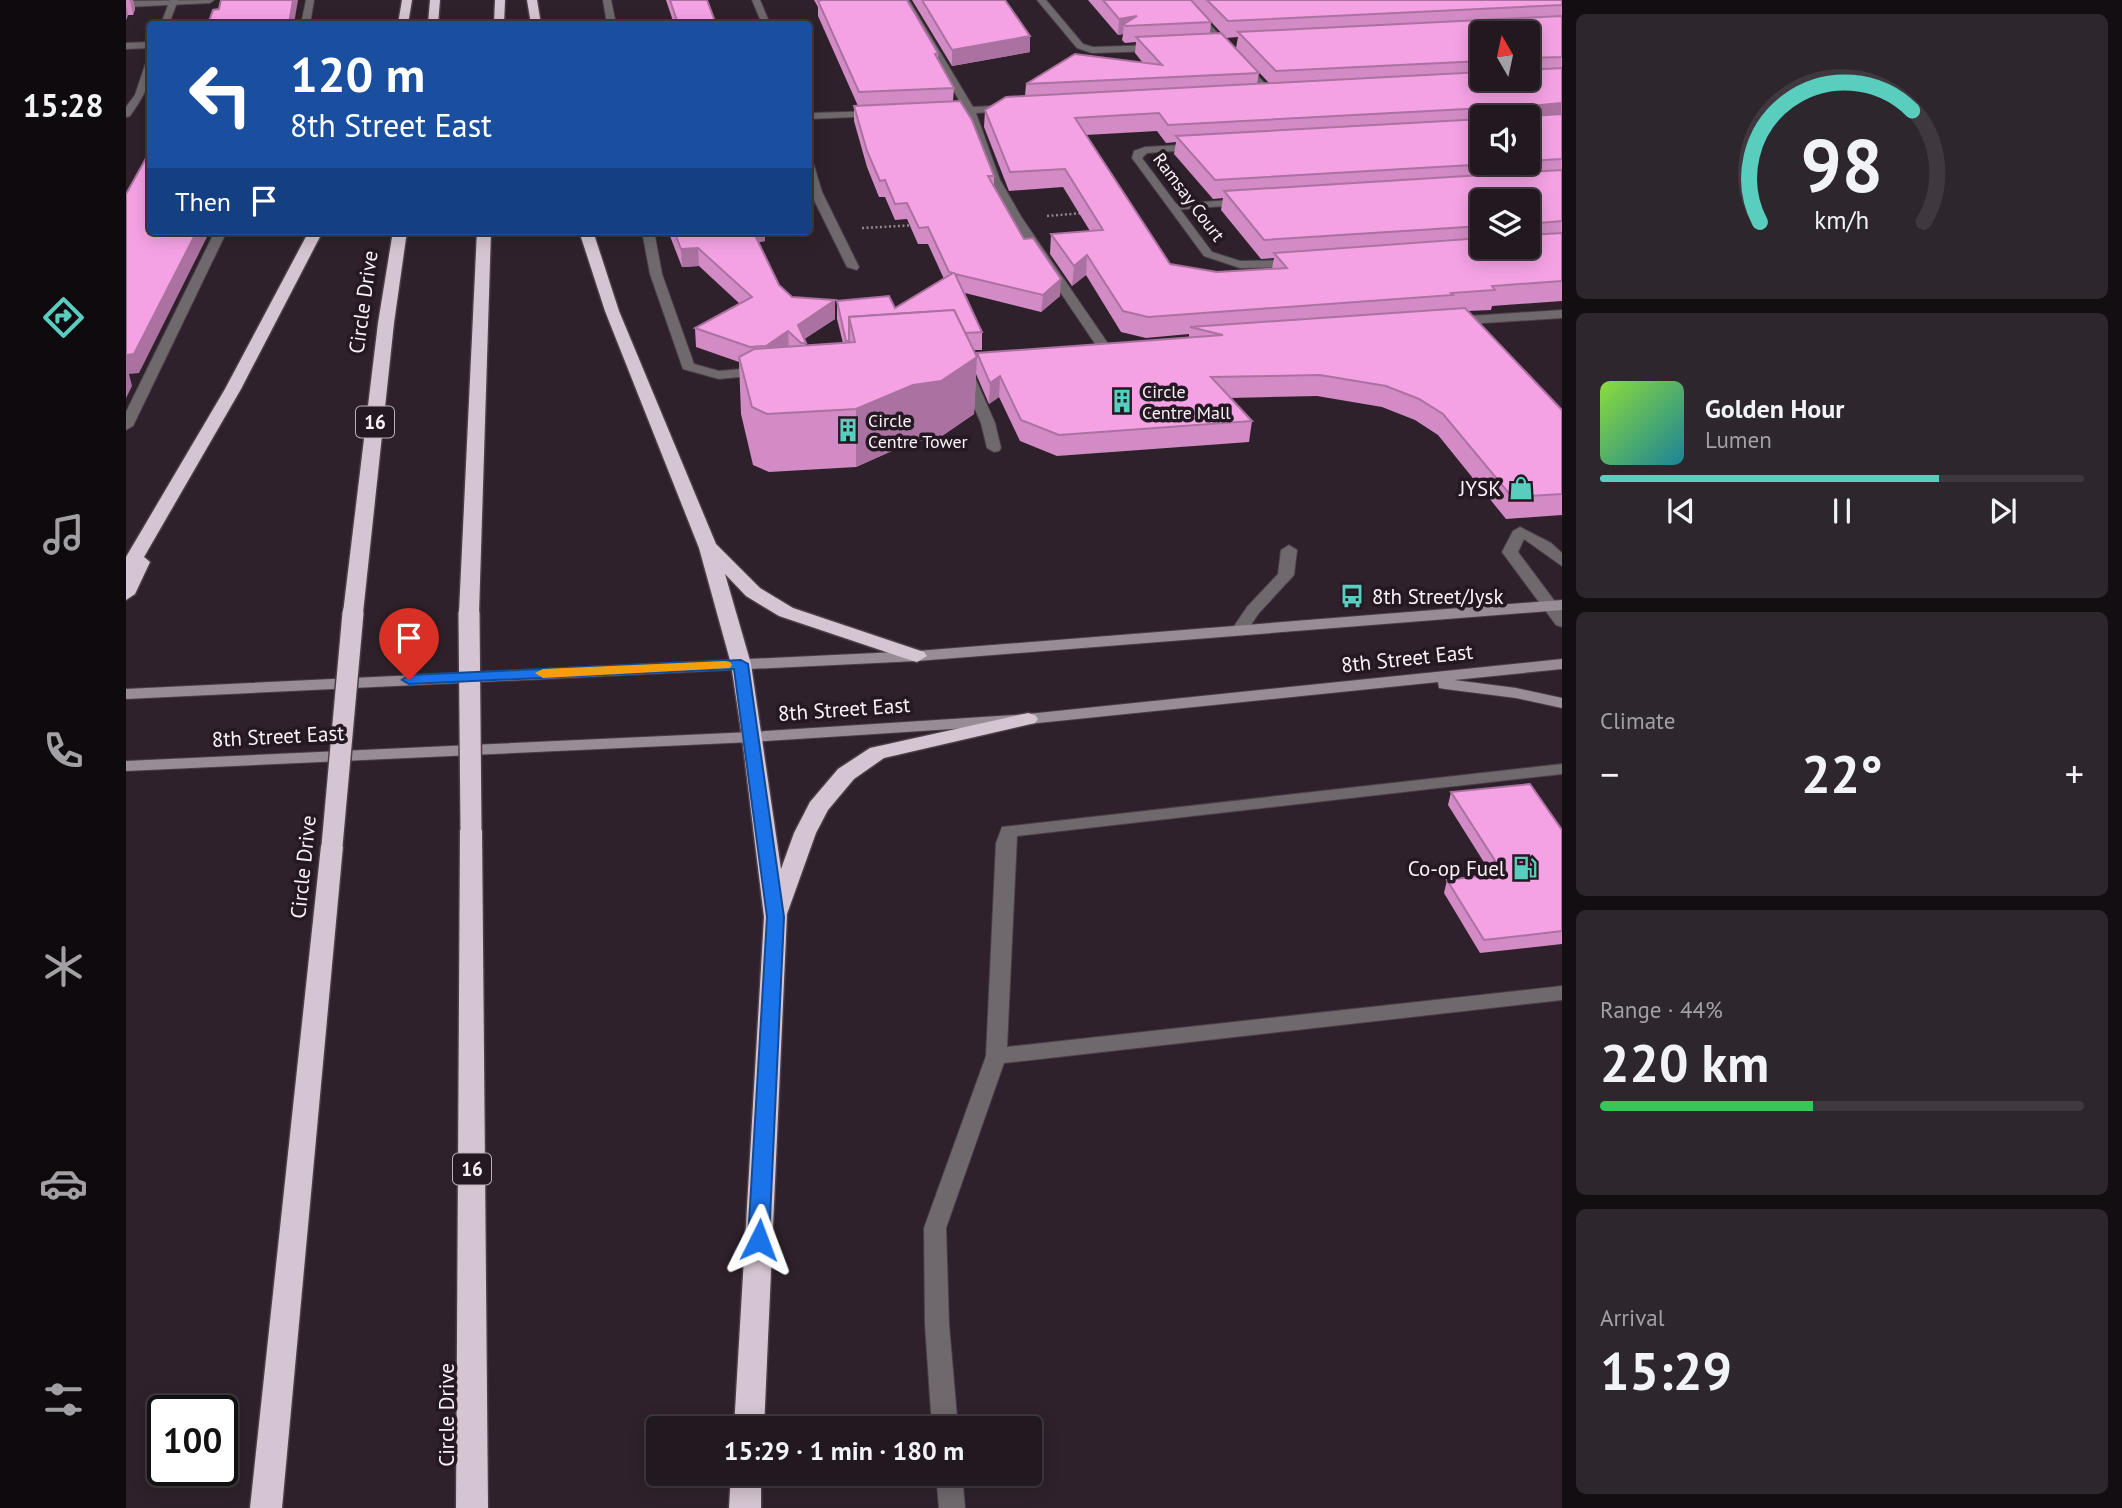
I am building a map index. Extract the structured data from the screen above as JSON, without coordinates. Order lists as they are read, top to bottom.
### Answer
{
  "streets": {
    "highway": ["Circle Drive", "16"],
    "main road": ["8th Street East"],
    "street": ["Ramsay Court"]
  },
  "places": {
    "building": ["Circle Centre Mall", "Circle Centre Tower"],
    "shop": ["JYSK"],
    "bus stop": ["8th Street/Jysk"],
    "fuel station": ["Co-op Fuel"]
  },
  "north": "top",
  "page": {
    "tabs": "15:28",
    "turn": ["120 m", "8th Street East"],
    "then": "Then",
    "song": ["Golden Hour", "Lumen"],
    "tile": [
      "Climate",
      ["Range · 44%", "220 km"],
      ["Arrival", "15:29"]
    ],
    "heat": ["−", "22°", "+"],
    "limit": "100",
    "trip": "15:29 · 1 min · 180 m",
    "gauge": ["98", "km/h"]
  }
}
